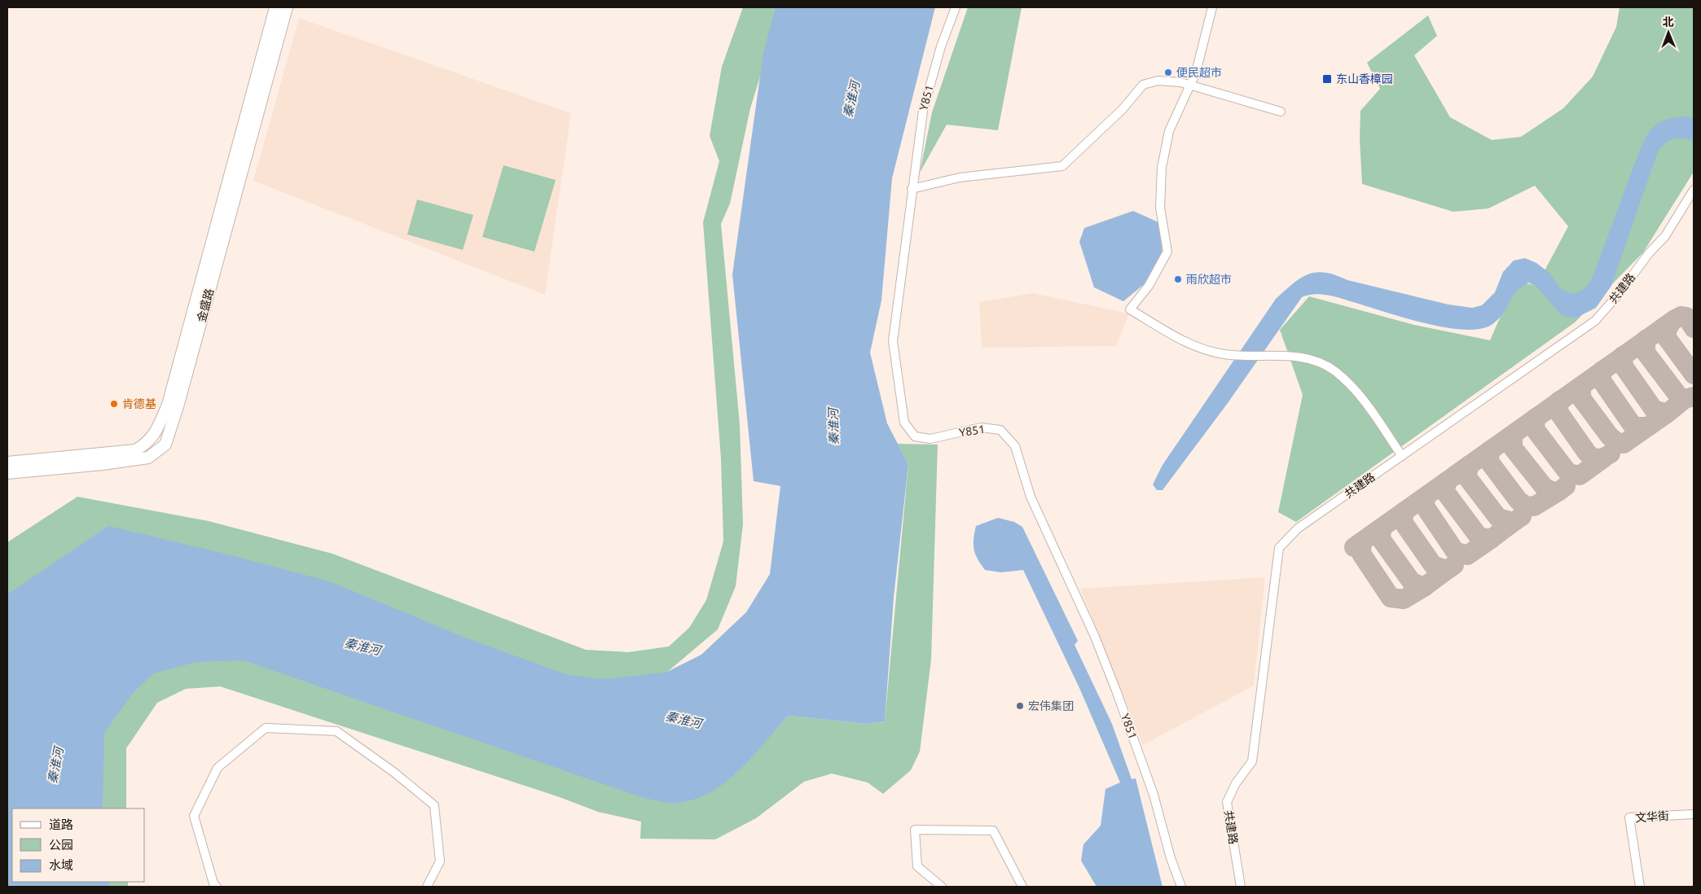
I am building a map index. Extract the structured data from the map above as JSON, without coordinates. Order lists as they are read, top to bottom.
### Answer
{
  "streets": {
    "street": [
      "Y851",
      "共建路",
      "金盛路",
      "文华街"
    ]
  },
  "water": ["秦淮河"],
  "places": {
    "other": [
      "便民超市",
      "雨欣超市",
      "肯德基",
      "宏伟集团"
    ],
    "transit": ["东山香樟园"]
  },
  "legend": ["道路", "公园", "水域"],
  "north": "top"
}
